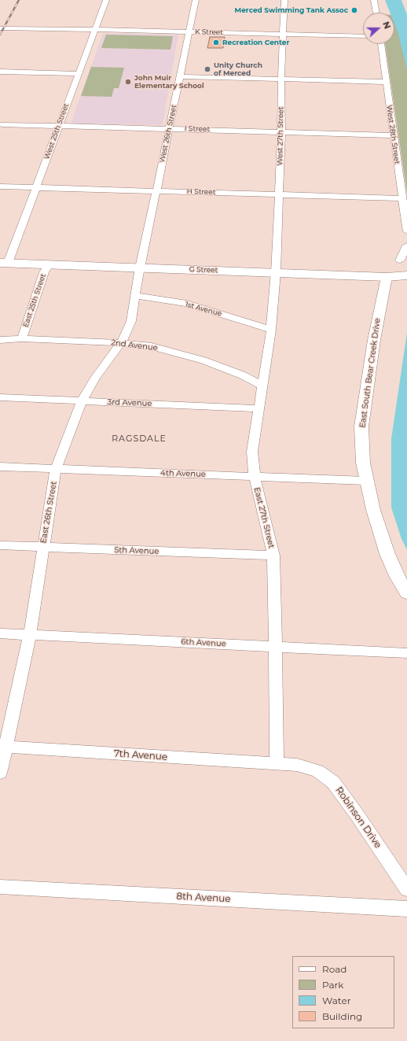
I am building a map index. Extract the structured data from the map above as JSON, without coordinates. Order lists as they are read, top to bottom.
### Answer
{
  "streets": {
    "main road": ["G Street"],
    "street": [
      "K Street",
      "I Street",
      "West 25th Street",
      "West 26th Street",
      "West 28th Street",
      "West 27th Street",
      "H Street",
      "East 25th Street",
      "1st Avenue",
      "2nd Avenue",
      "East South Bear Creek Drive",
      "3rd Avenue",
      "4th Avenue",
      "East 26th Street",
      "East 27th Street",
      "5th Avenue",
      "6th Avenue",
      "7th Avenue",
      "Robinson Drive",
      "8th Avenue"
    ]
  },
  "crossings": [
    ["K Street", "West 25th Street"],
    ["K Street", "West 26th Street"],
    ["K Street", "West 27th Street"],
    ["I Street", "West 25th Street"],
    ["I Street", "West 26th Street"],
    ["I Street", "West 28th Street"],
    ["I Street", "West 27th Street"],
    ["West 25th Street", "H Street"],
    ["West 25th Street", "G Street"],
    ["West 26th Street", "H Street"],
    ["West 26th Street", "G Street"],
    ["West 26th Street", "East 26th Street"],
    ["West 28th Street", "H Street"],
    ["West 27th Street", "H Street"],
    ["West 27th Street", "G Street"],
    ["West 27th Street", "East 27th Street"],
    ["G Street", "East 25th Street"],
    ["G Street", "East South Bear Creek Drive"],
    ["G Street", "East 26th Street"],
    ["G Street", "East 27th Street"],
    ["East 25th Street", "2nd Avenue"],
    ["1st Avenue", "East 26th Street"],
    ["1st Avenue", "East 27th Street"],
    ["2nd Avenue", "East 26th Street"],
    ["2nd Avenue", "East 27th Street"],
    ["East South Bear Creek Drive", "4th Avenue"],
    ["3rd Avenue", "East 26th Street"],
    ["3rd Avenue", "East 27th Street"],
    ["4th Avenue", "East 26th Street"],
    ["4th Avenue", "East 27th Street"],
    ["East 26th Street", "5th Avenue"],
    ["East 26th Street", "6th Avenue"],
    ["East 26th Street", "7th Avenue"],
    ["East 27th Street", "5th Avenue"],
    ["East 27th Street", "6th Avenue"],
    ["East 27th Street", "7th Avenue"],
    ["East 27th Street", "Robinson Drive"],
    ["7th Avenue", "Robinson Drive"]
  ],
  "districts": ["RAGSDALE"],
  "places": [
    "Merced Swimming Tank Assoc",
    "Recreation Center",
    "Unity Church of Merced",
    "John Muir Elementary School"
  ],
  "legend": [
    "Road",
    "Park",
    "Water",
    "Building"
  ],
  "north": "right"
}
